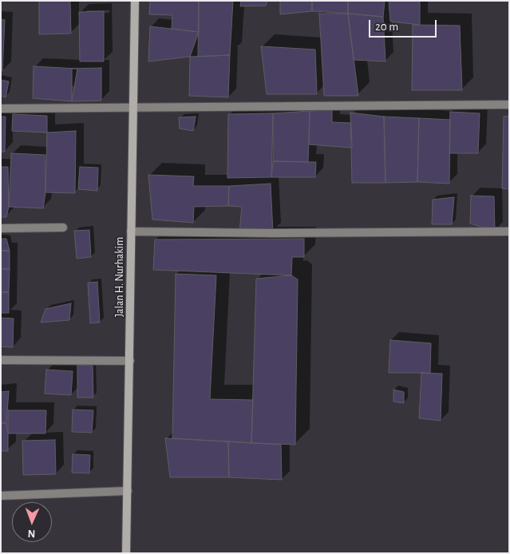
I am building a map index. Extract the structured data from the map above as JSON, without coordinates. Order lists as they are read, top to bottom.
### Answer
{
  "streets": {
    "main road": ["Jalan H. Nurhakim"]
  },
  "scale_bar": "20 m",
  "north": "bottom"
}
